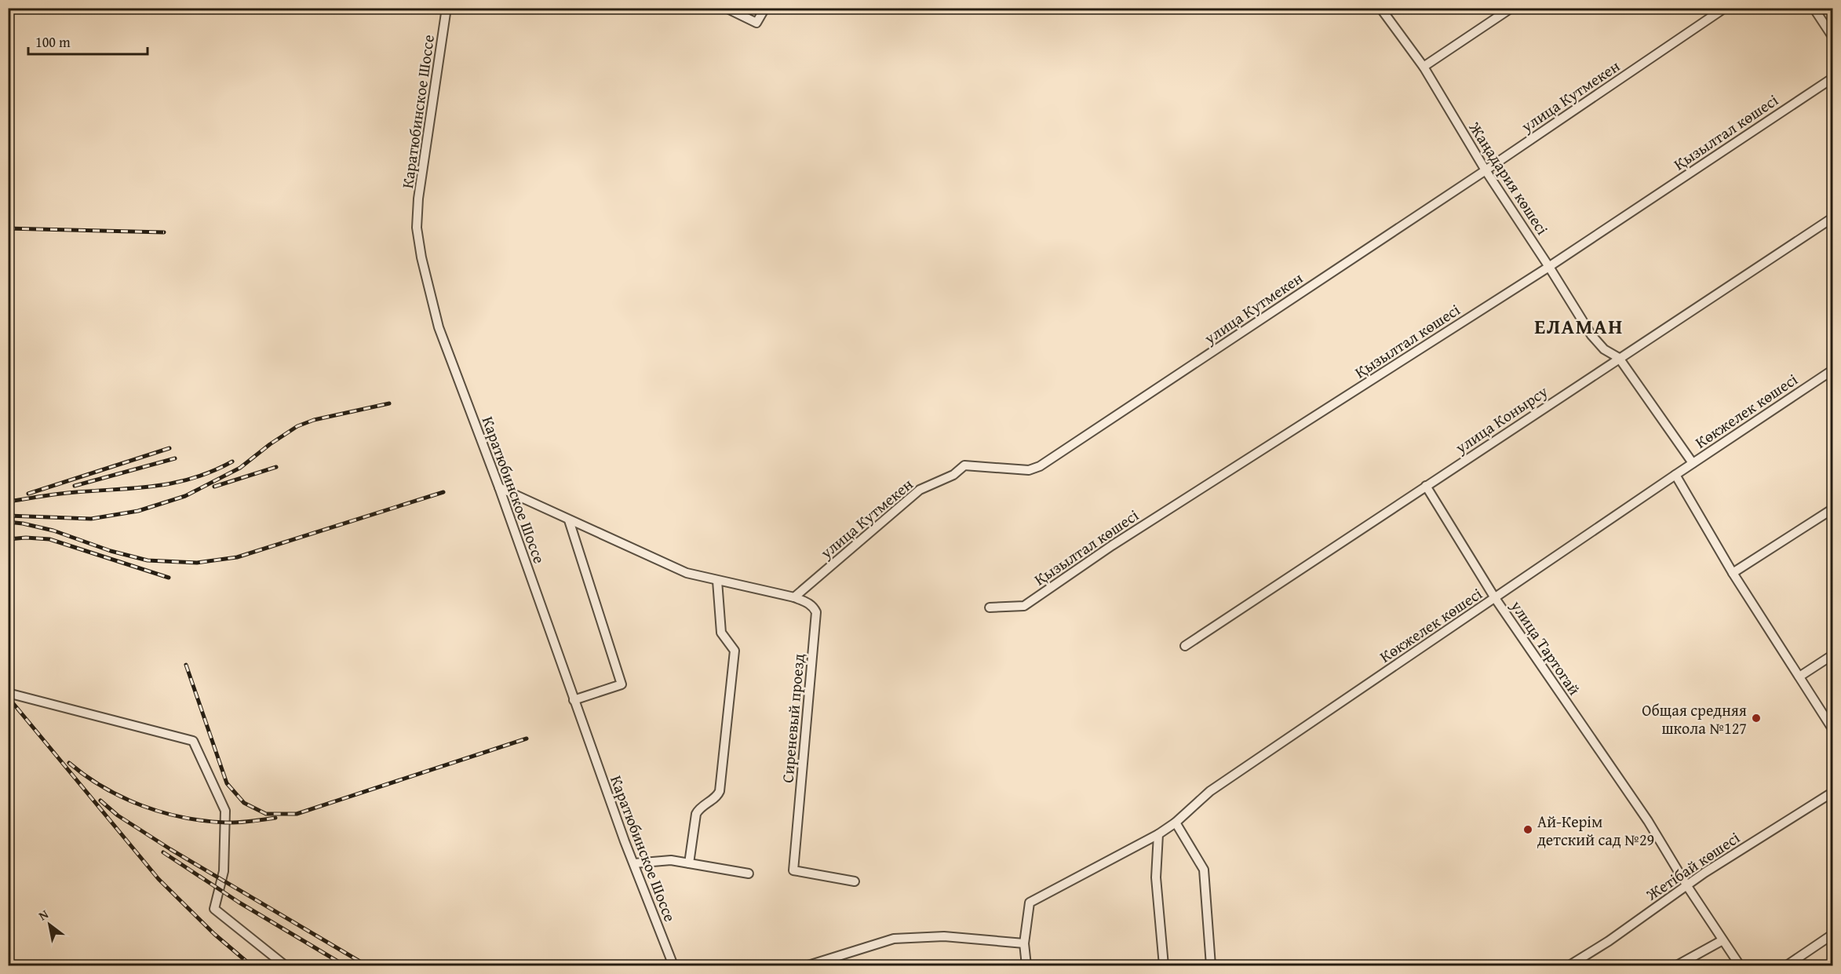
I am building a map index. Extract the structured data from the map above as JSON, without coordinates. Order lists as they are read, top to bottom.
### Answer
{
  "streets": {
    "street": [
      "улица Кутмекен",
      "Каратюбинское Шоссе",
      "Қызылтал көшесі",
      "Жаңадария көшесі",
      "Көкжелек көшесі",
      "улица Конырсу",
      "улица Тартогай",
      "Сиреневый проезд",
      "Жетібай көшесі"
    ]
  },
  "crossings": [
    ["улица Кутмекен", "Жаңадария көшесі"],
    ["улица Кутмекен", "Сиреневый проезд"],
    ["Каратюбинское Шоссе", "Сиреневый проезд"],
    ["Қызылтал көшесі", "Жаңадария көшесі"],
    ["Жаңадария көшесі", "улица Конырсу"],
    ["Көкжелек көшесі", "улица Тартогай"],
    ["улица Конырсу", "улица Тартогай"],
    ["улица Тартогай", "Жетібай көшесі"]
  ],
  "districts": ["ЕЛАМАН"],
  "places": ["Общая средняя школа №127", "Ай-Керім детский сад №29"],
  "scale_bar": "100 m",
  "north": "top left"
}
